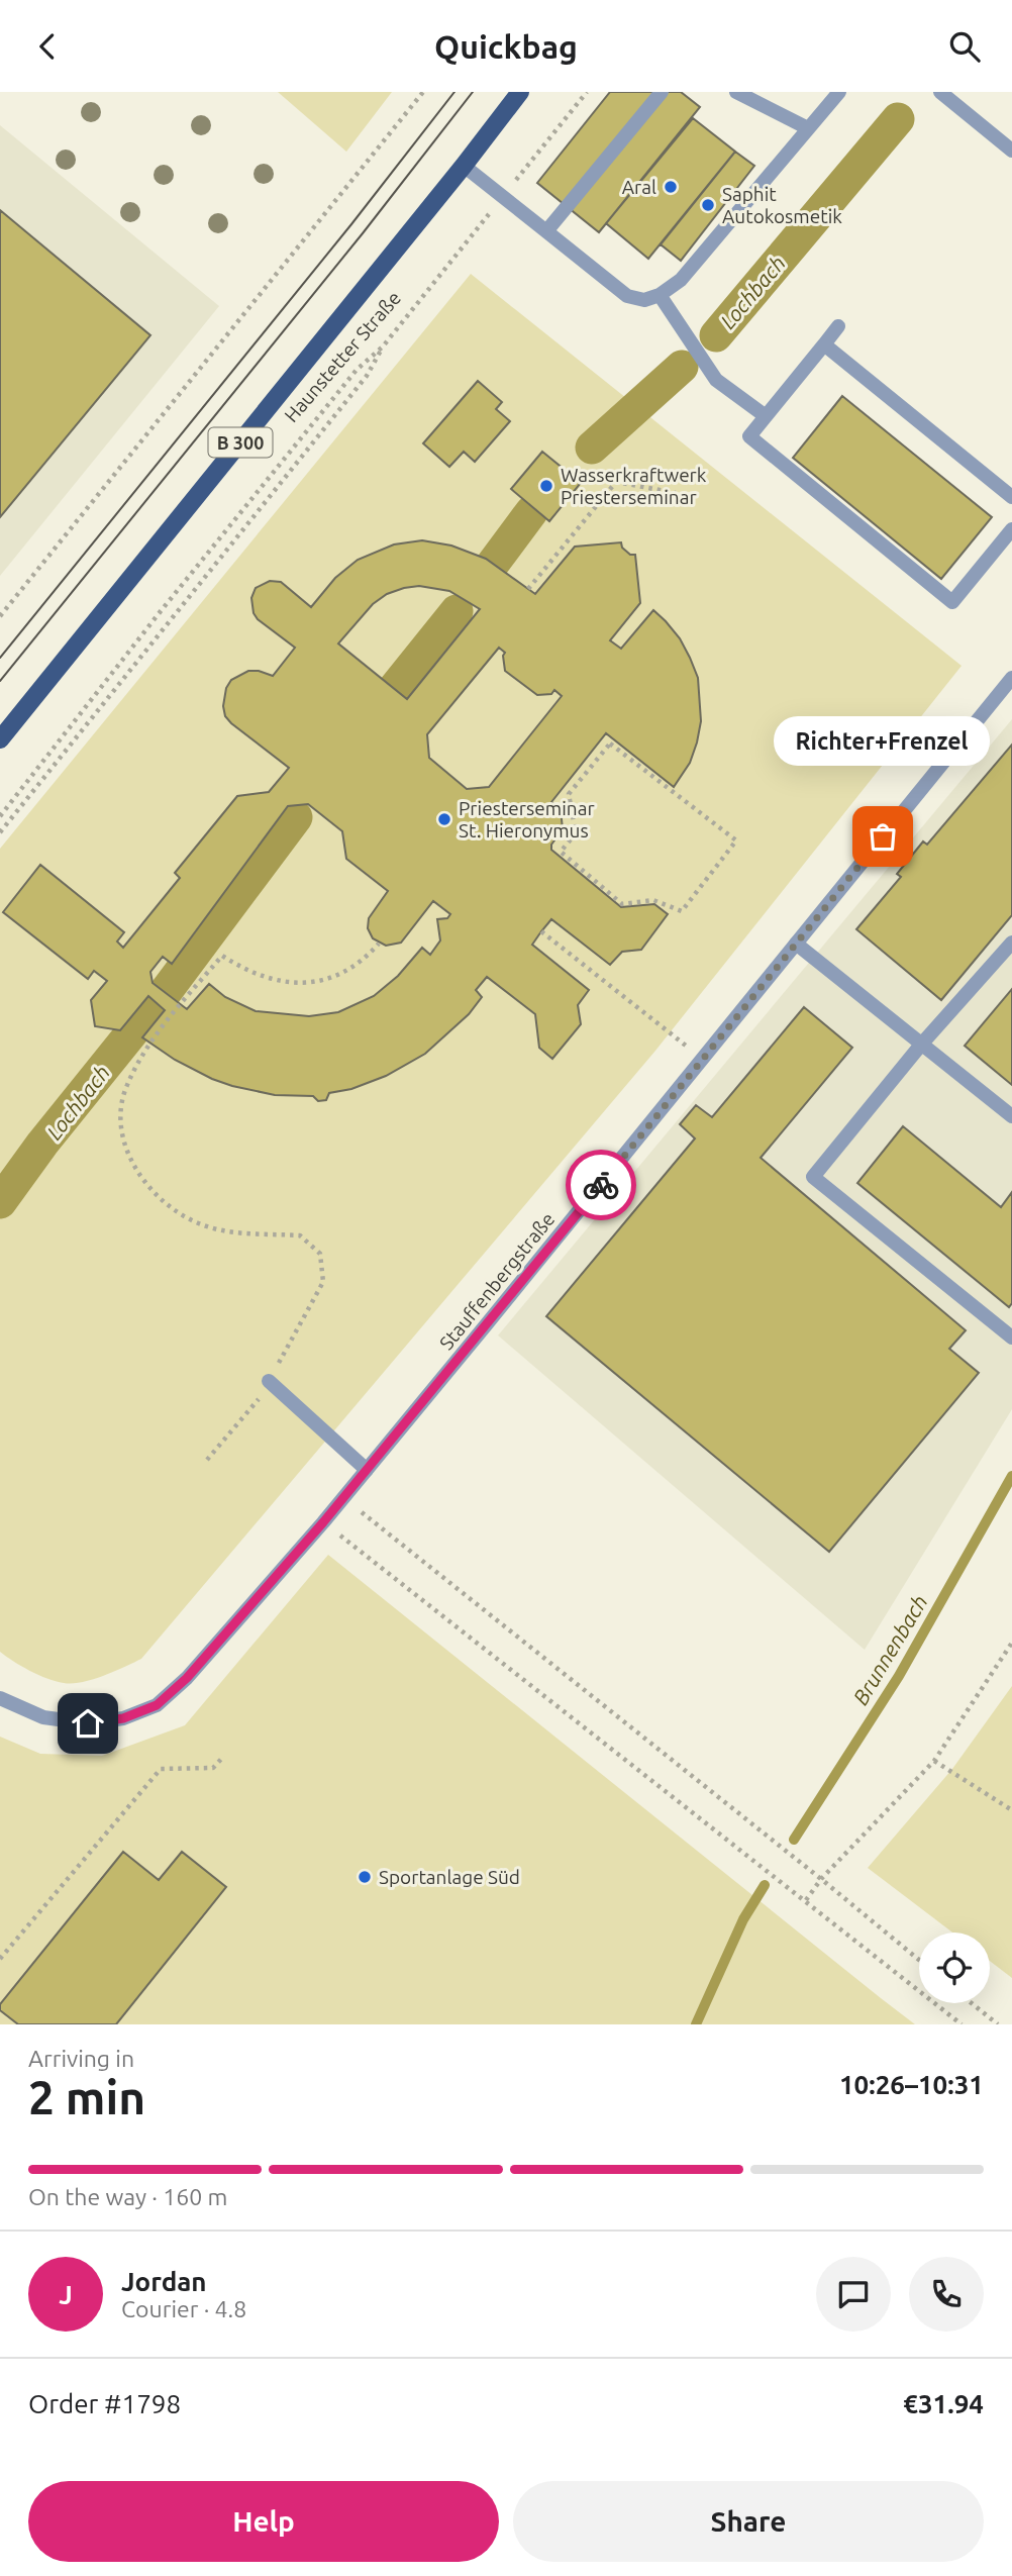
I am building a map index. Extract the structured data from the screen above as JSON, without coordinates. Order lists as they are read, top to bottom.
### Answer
{
  "streets": {
    "main road": ["Haunstetter Straße", "B 300"],
    "street": ["Stauffenbergstraße"]
  },
  "water": ["Lochbach", "Brunnenbach"],
  "places": [
    "Aral",
    "Saphit Autokosmetik",
    "Wasserkraftwerk Priesterseminar",
    "Priesterseminar St. Hieronymus",
    "Richter+Frenzel",
    "Sportanlage Süd"
  ],
  "page": {
    "header": "Quickbag",
    "bubble": "Richter+Frenzel",
    "heading": ["2 min", "Arriving in", "10:26–10:31"],
    "panel": [
      "Jordan",
      "Courier · 4.8",
      "Order #1798",
      "€31.94"
    ],
    "bar": "On the way · 160 m",
    "round": "J",
    "buttons": ["Help", "Share"]
  }
}
